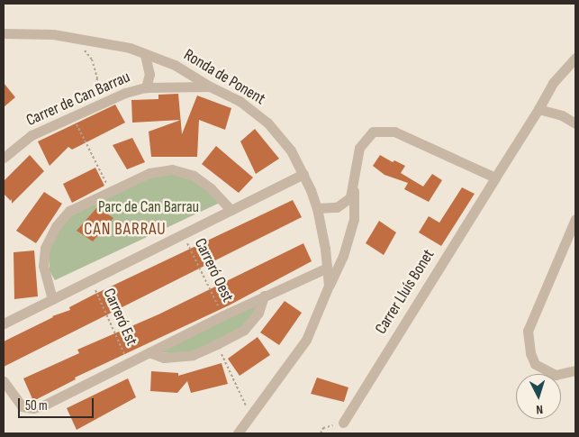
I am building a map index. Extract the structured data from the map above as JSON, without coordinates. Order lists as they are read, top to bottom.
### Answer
{
  "streets": {
    "street": ["Ronda de Ponent", "Carrer de Can Barrau", "Carrer Lluís Bonet"],
    "path": ["Carreró Oest", "Carreró Est"]
  },
  "crossings": [
    ["Ronda de Ponent", "Carrer de Can Barrau"]
  ],
  "districts": ["CAN BARRAU"],
  "parks": ["Parc de Can Barrau"],
  "scale_bar": "50 m",
  "north": "bottom"
}
